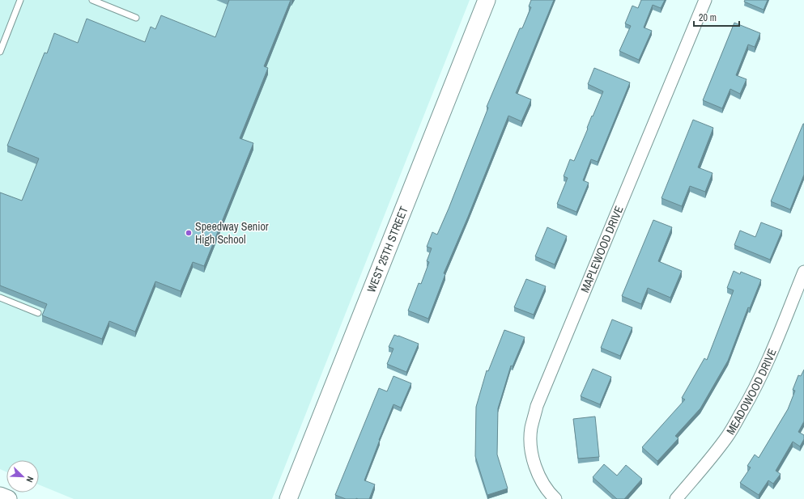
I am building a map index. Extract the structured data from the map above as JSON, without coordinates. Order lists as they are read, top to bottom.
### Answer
{
  "streets": {
    "street": ["MAPLEWOOD DRIVE", "WEST 25TH STREET", "MEADOWOOD DRIVE"]
  },
  "places": ["Speedway Senior High School"],
  "scale_bar": "20 m",
  "north": "bottom right"
}
